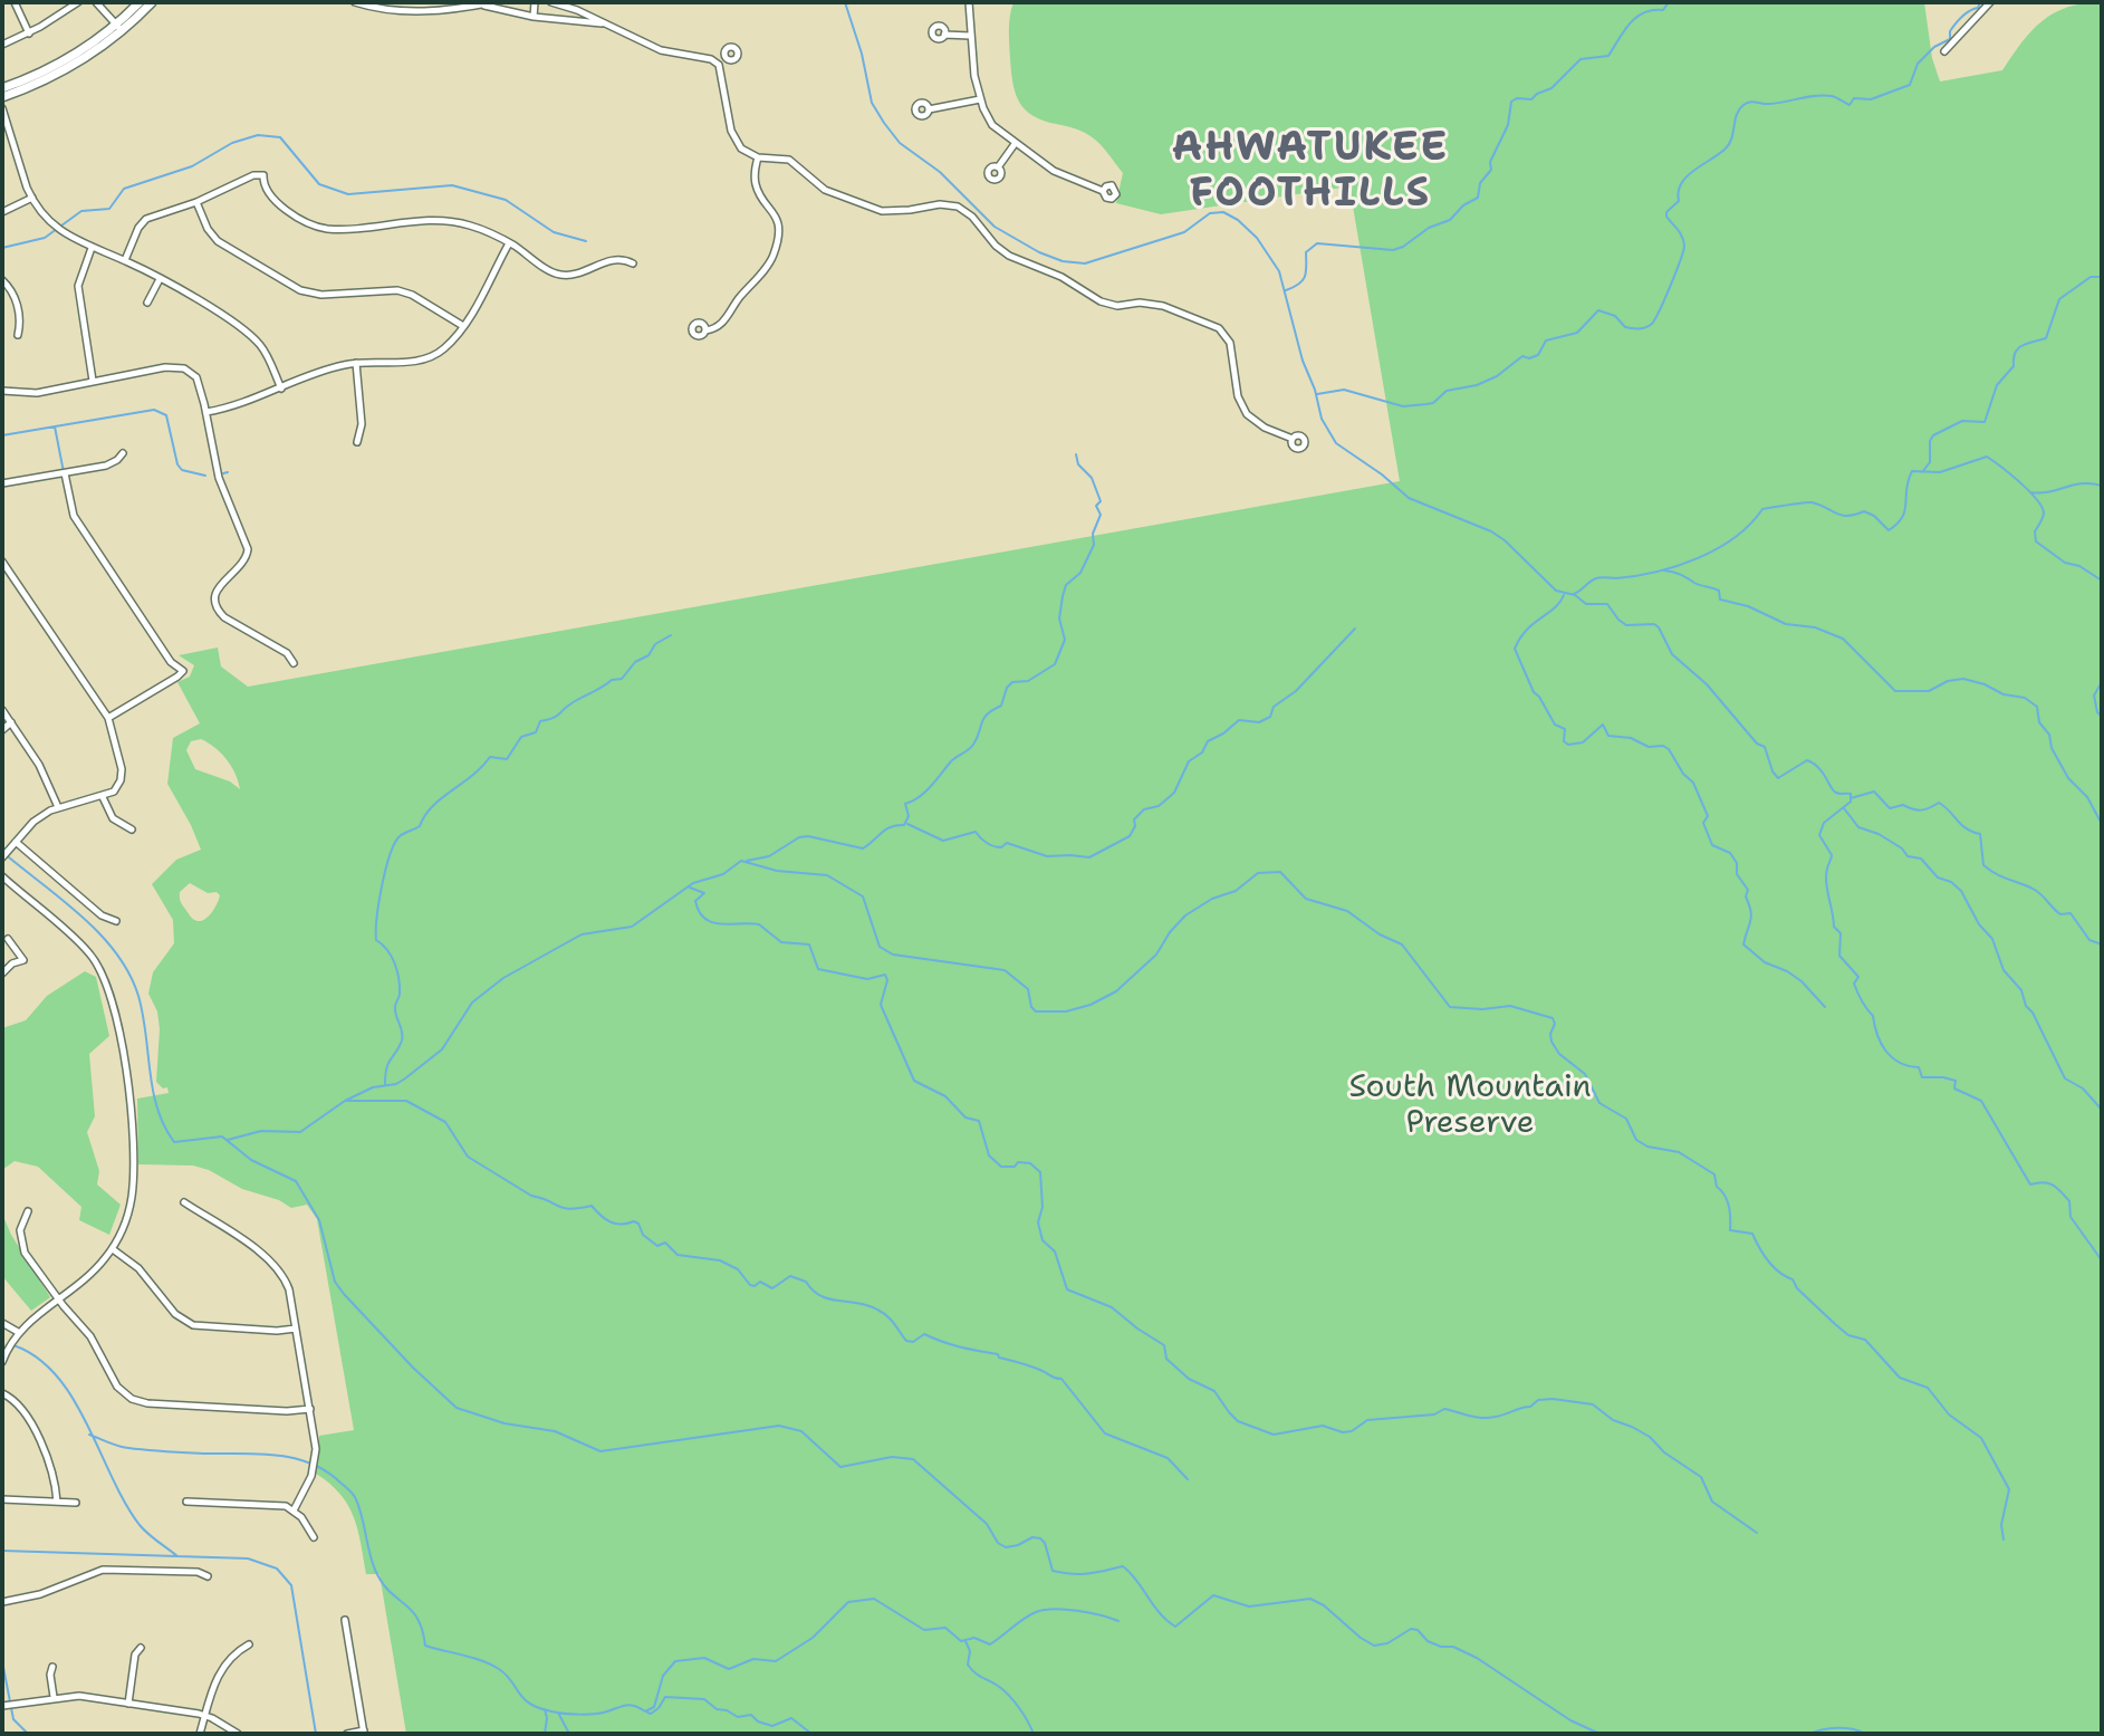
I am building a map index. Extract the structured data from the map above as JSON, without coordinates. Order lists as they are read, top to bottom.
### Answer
{
  "districts": ["AHWATUKEE FOOTHILLS"],
  "parks": ["South Mountain Preserve"]
}
